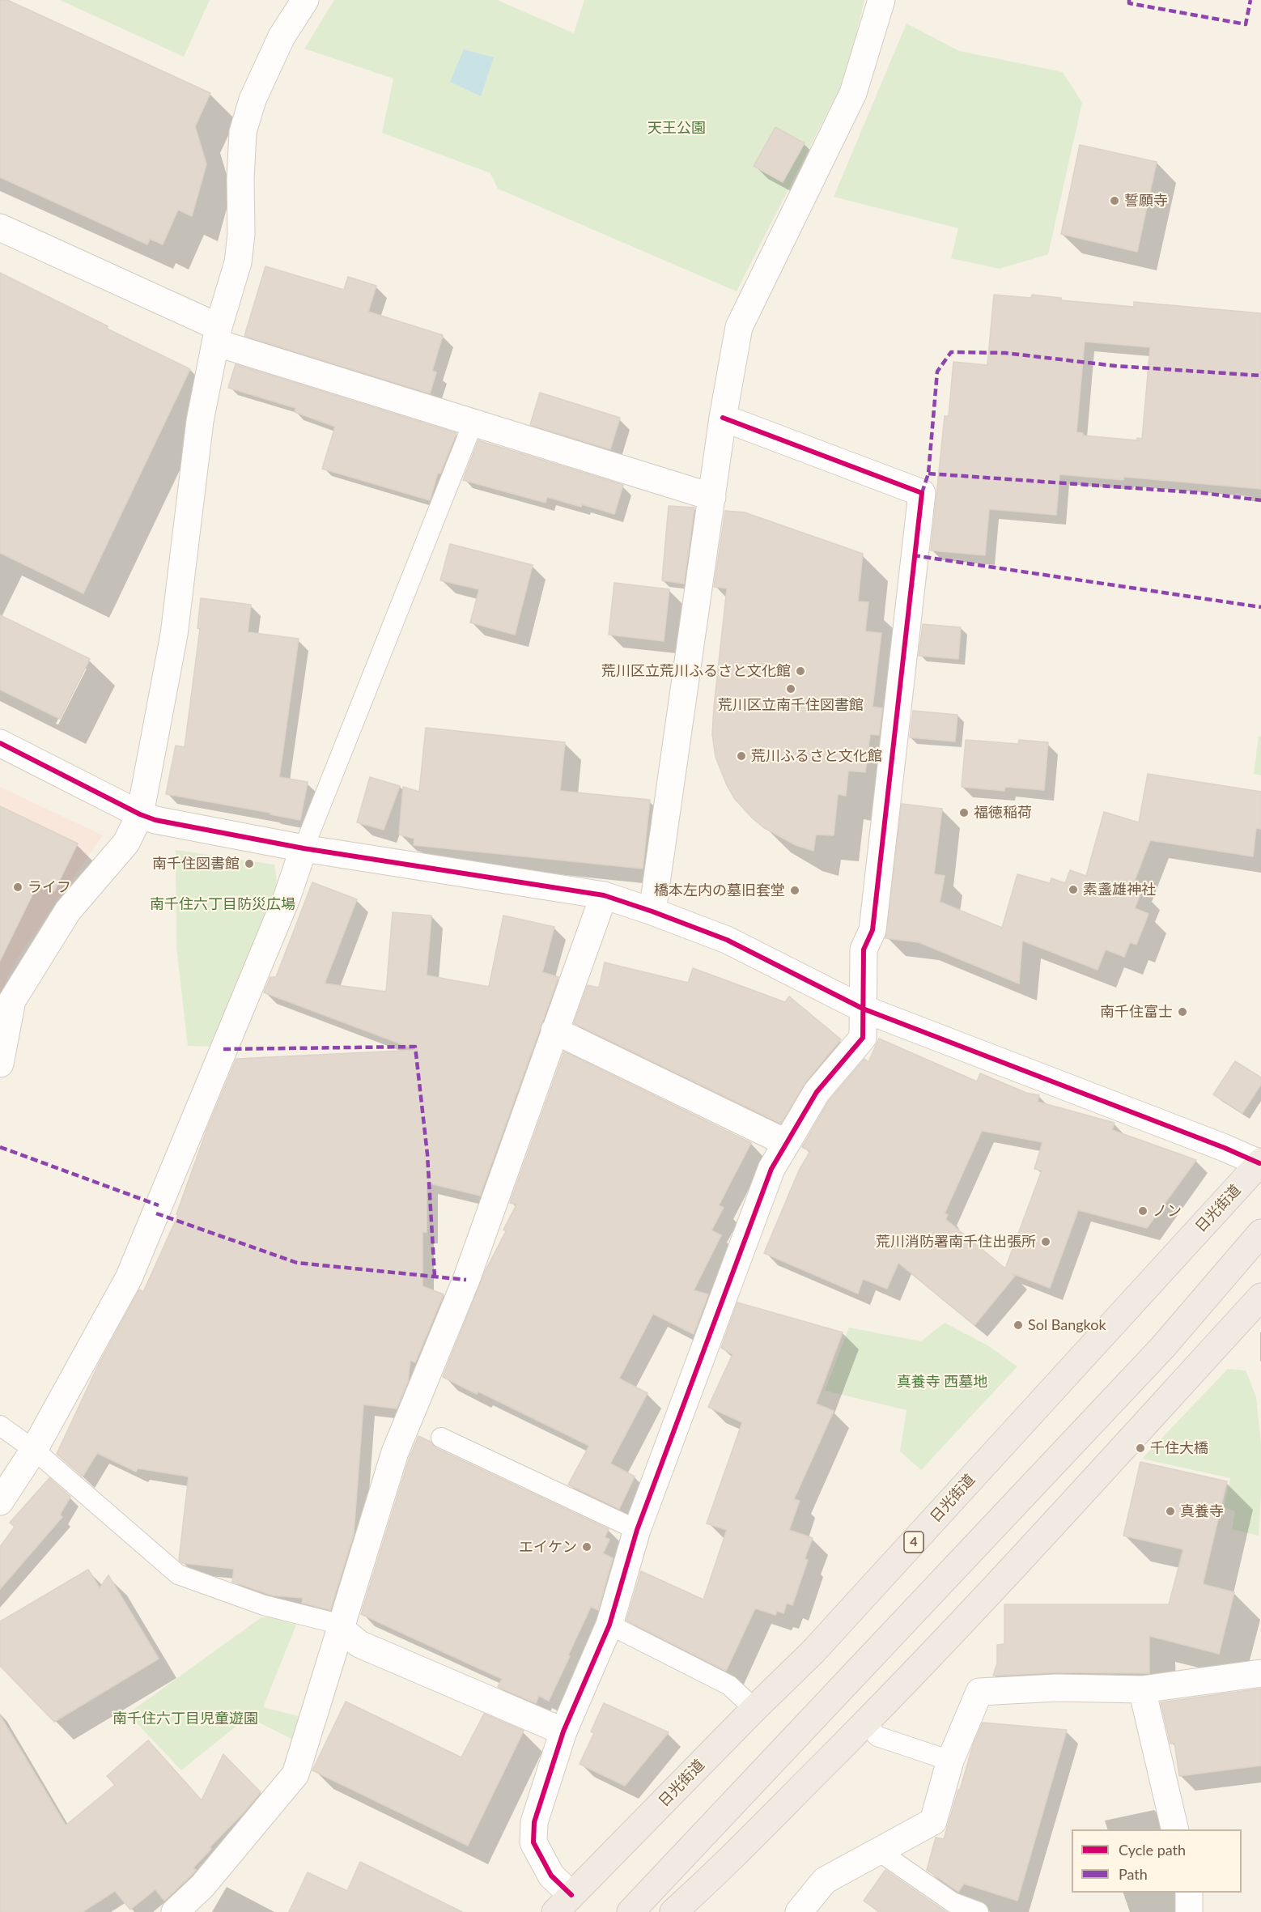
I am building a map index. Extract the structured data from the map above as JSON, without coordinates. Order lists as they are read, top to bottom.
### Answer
{
  "streets": {
    "highway": ["日光街道", "4"]
  },
  "parks": [
    "天王公園",
    "南千住六丁目防災広場",
    "真養寺 西墓地",
    "南千住六丁目児童遊園"
  ],
  "places": [
    "誓願寺",
    "荒川区立荒川ふるさと文化館",
    "荒川区立南千住図書館",
    "荒川ふるさと文化館",
    "福徳稲荷",
    "南千住図書館",
    "ライフ",
    "素盞雄神社",
    "橋本左内の墓旧套堂",
    "南千住富士",
    "ノン",
    "荒川消防署南千住出張所",
    "Sol Bangkok",
    "千住大橋",
    "真養寺",
    "エイケン"
  ],
  "legend": ["Cycle path", "Path"]
}
